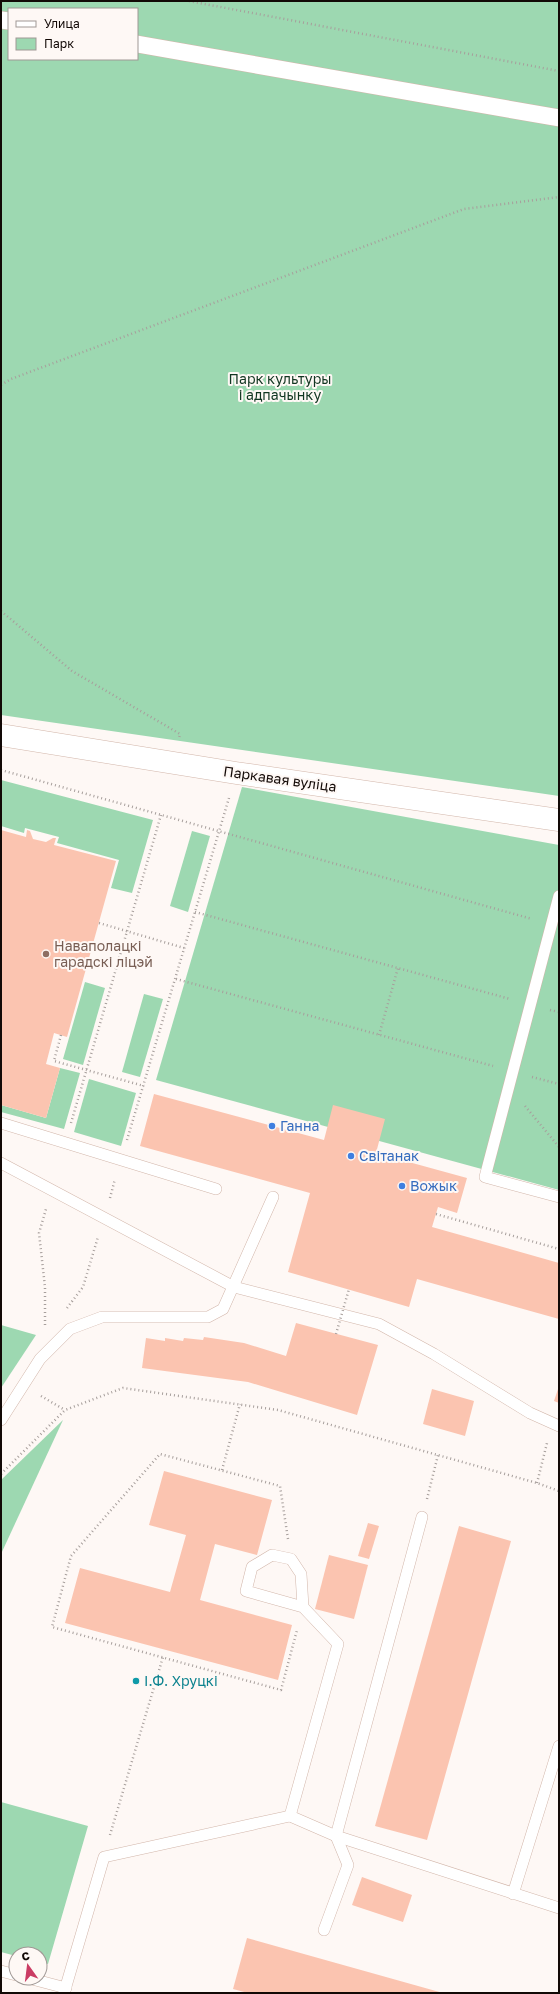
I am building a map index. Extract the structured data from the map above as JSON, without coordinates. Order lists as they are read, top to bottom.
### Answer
{
  "streets": {
    "street": ["Паркавая вуліца"]
  },
  "parks": ["Парк культуры і адпачынку"],
  "places": [
    "Наваполацкі гарадскі ліцэй",
    "Ганна",
    "Світанак",
    "Вожык",
    "І.Ф. Хруцкі"
  ],
  "legend": ["Улица", "Парк"],
  "north": "top"
}
